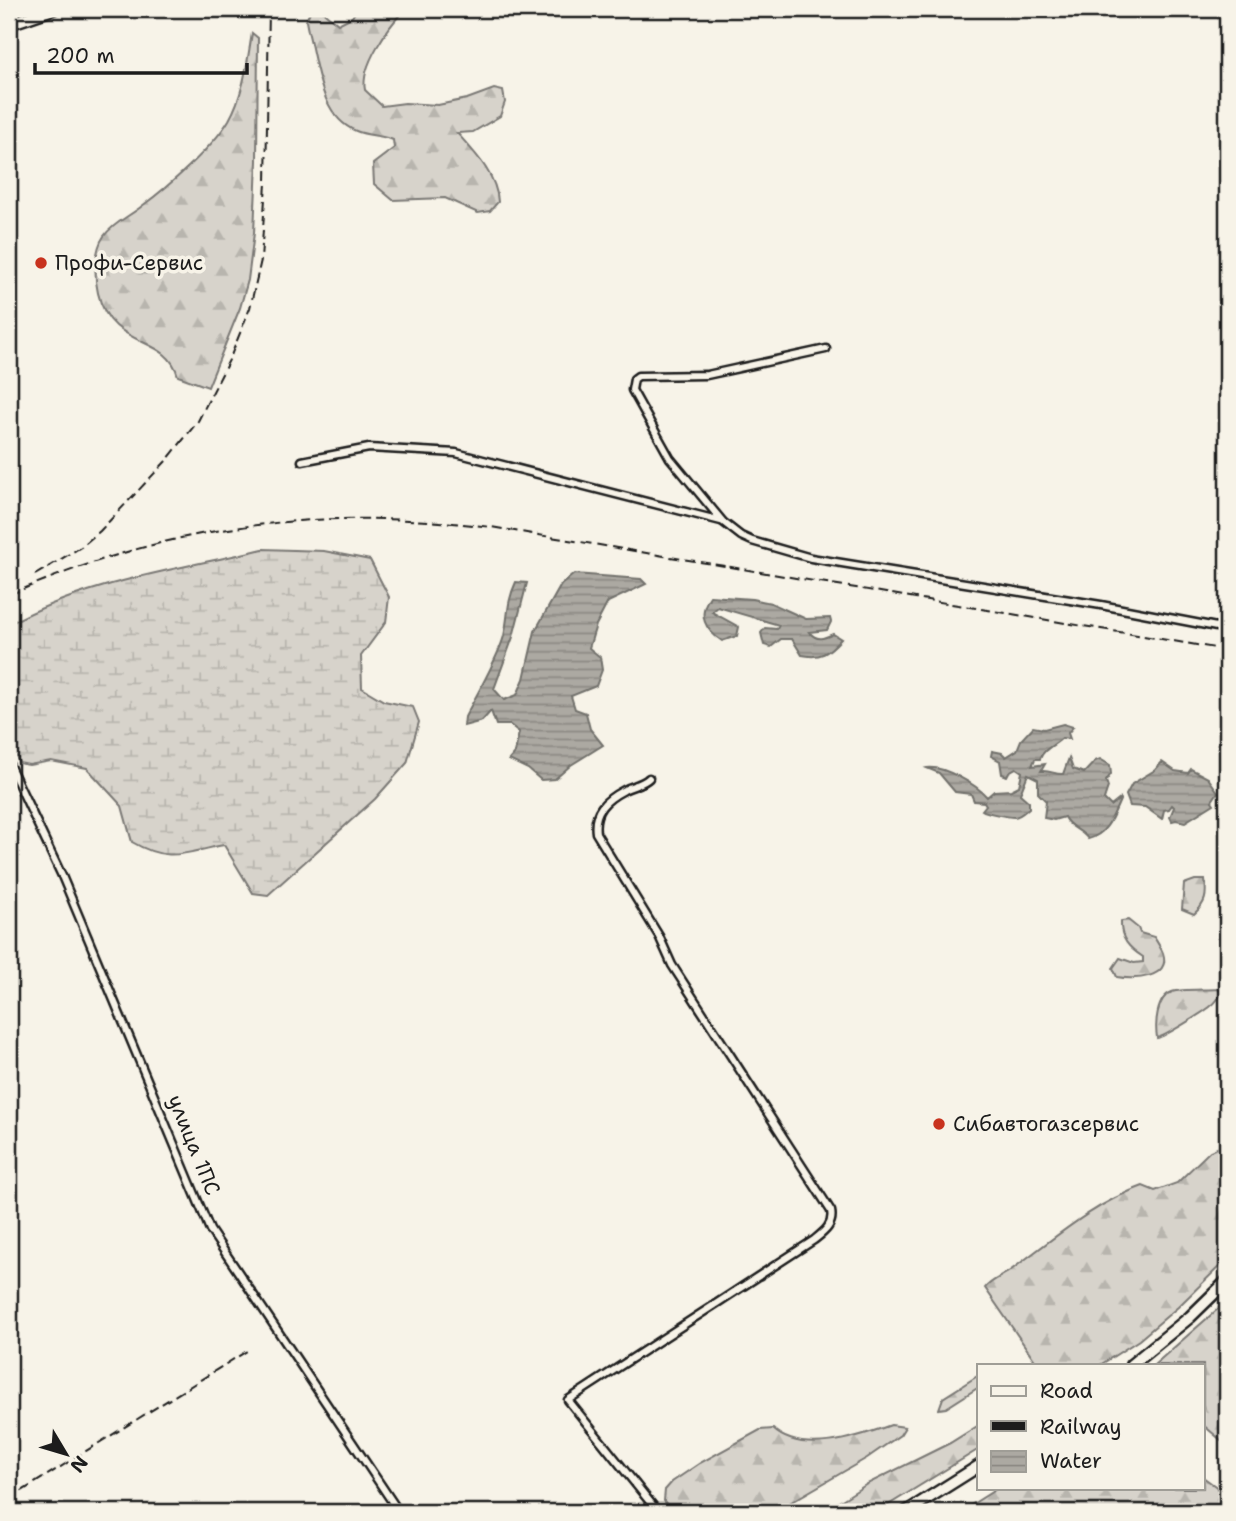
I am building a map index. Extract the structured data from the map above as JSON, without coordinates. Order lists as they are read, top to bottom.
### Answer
{
  "streets": {
    "street": ["улица 1ПС"]
  },
  "places": ["Профи-Сервис", "Сибавтогазсервис"],
  "legend": ["Road", "Railway", "Water"],
  "scale_bar": "200 m",
  "north": "bottom right"
}
